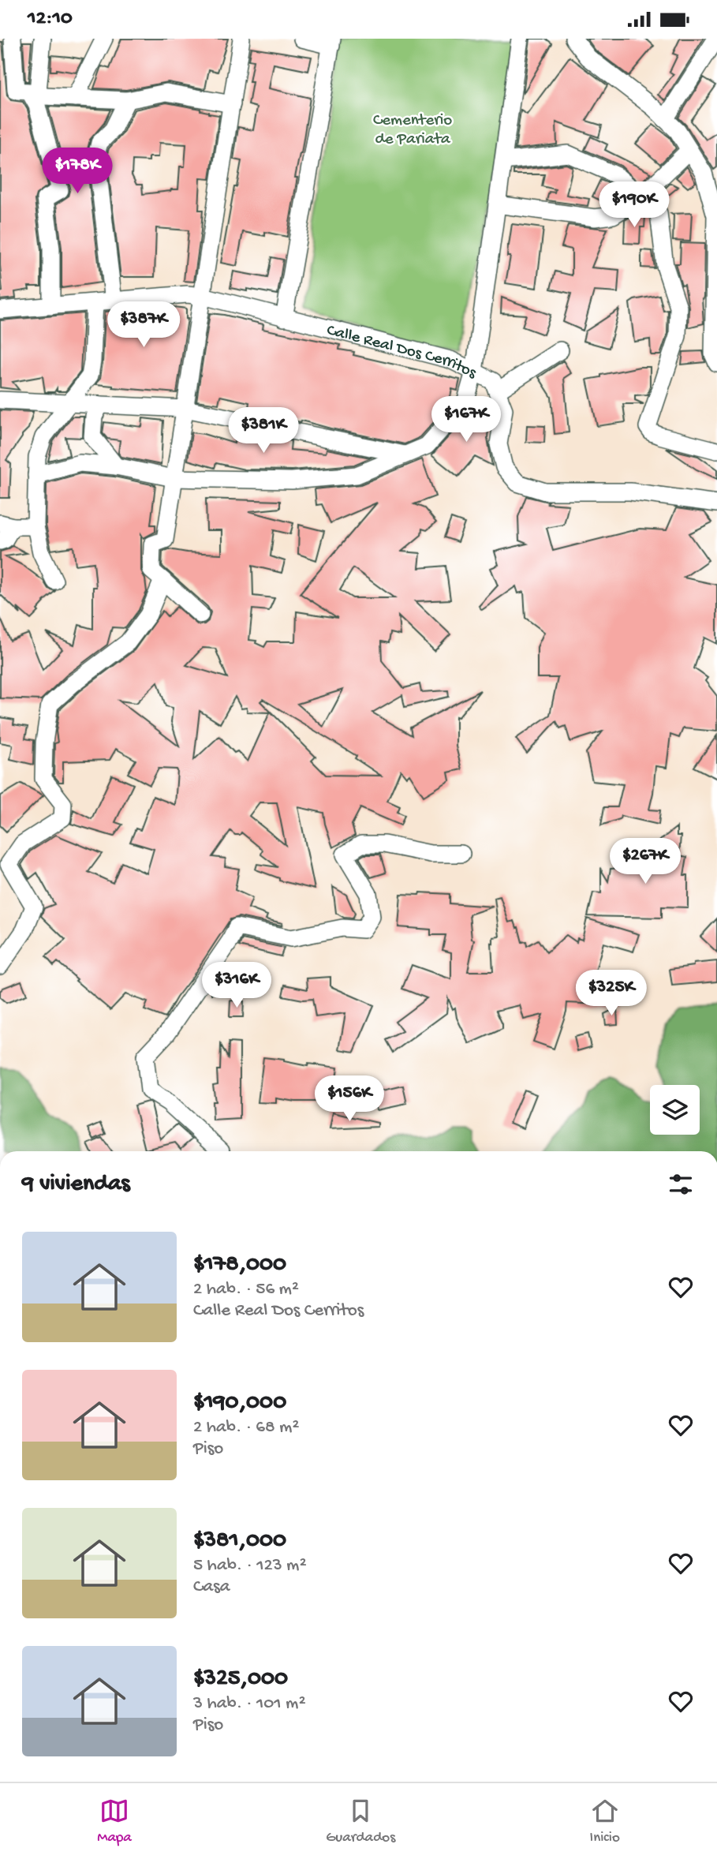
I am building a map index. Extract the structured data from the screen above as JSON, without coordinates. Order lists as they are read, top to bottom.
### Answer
{
  "streets": {
    "street": ["Calle Real Dos Cerritos"]
  },
  "parks": ["Cementerio de Pariata"],
  "page": {
    "status": "12:10",
    "price": [
      "$178K",
      "$190K",
      "$387K",
      "$167K",
      "$381K",
      "$267K",
      "$316K",
      "$325K",
      "$156K"
    ],
    "heading": "9 viviendas",
    "list": [
      {
        "name": "$178,000",
        "note": "2 hab. · 56 m² · Calle Real Dos Cerritos"
      },
      {
        "name": "$190,000",
        "note": "2 hab. · 68 m² · Piso"
      },
      {
        "name": "$381,000",
        "note": "5 hab. · 123 m² · Casa"
      },
      {
        "name": "$325,000",
        "note": "3 hab. · 101 m² · Piso"
      }
    ],
    "tabs": ["Mapa", "Guardados", "Inicio"]
  }
}
